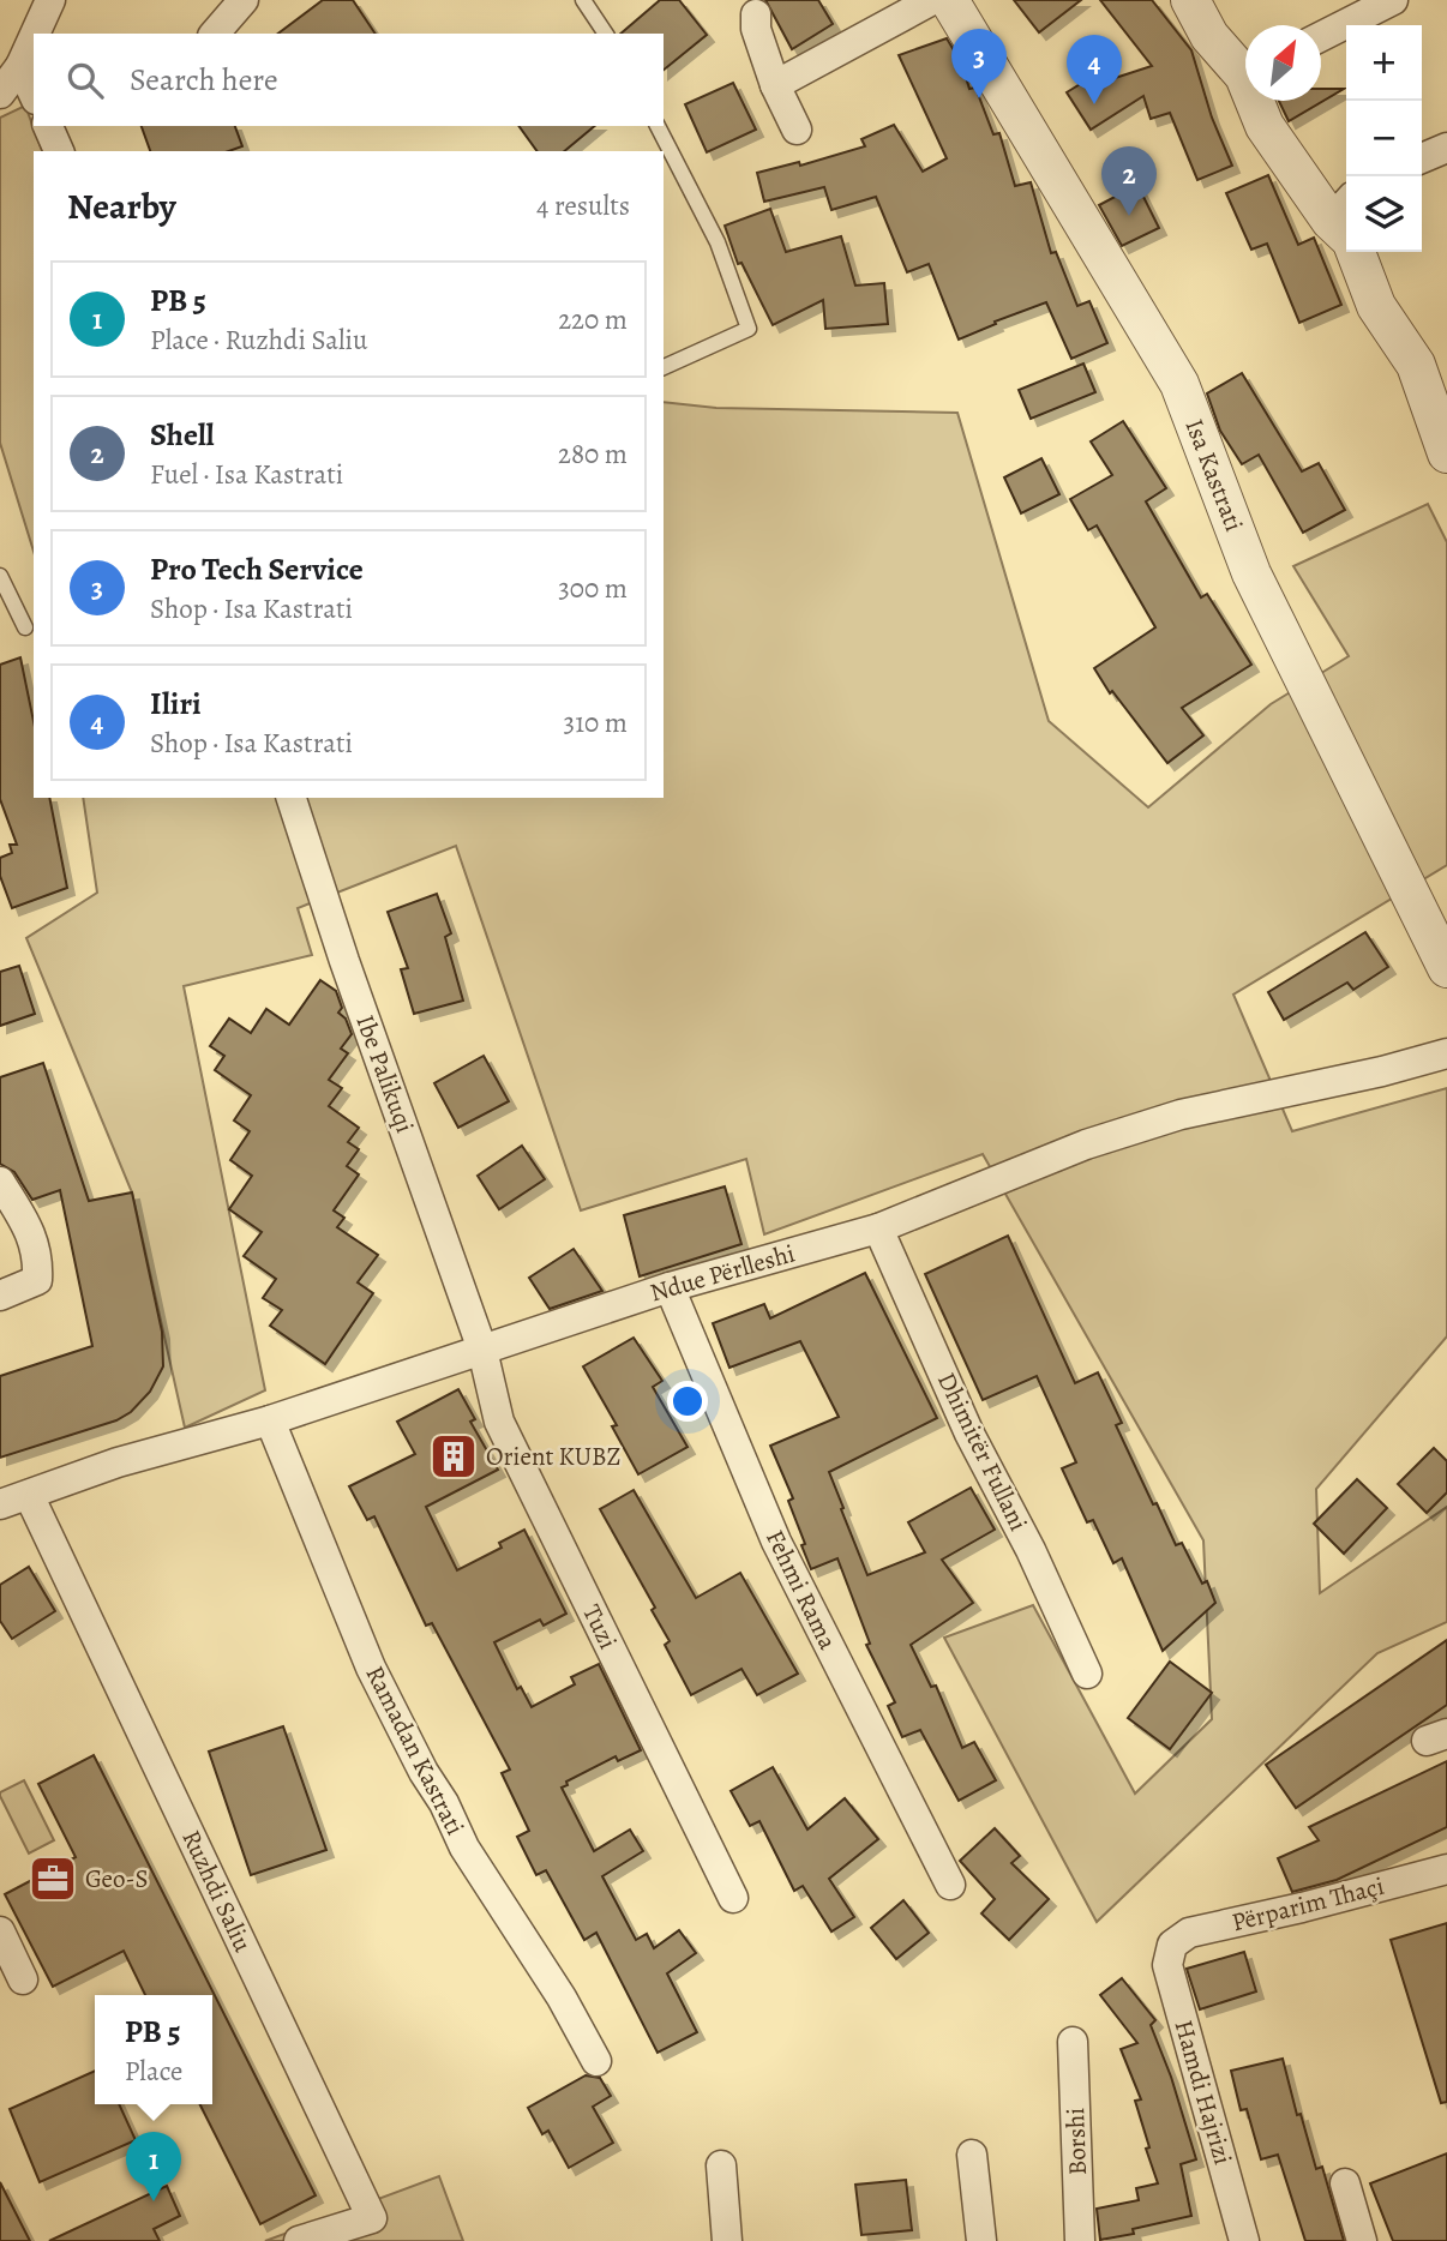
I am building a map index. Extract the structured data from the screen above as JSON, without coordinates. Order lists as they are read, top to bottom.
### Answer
{
  "streets": {
    "street": [
      "Isa Kastrati",
      "Ibe Palikuqi",
      "Ndue Përlleshi",
      "Dhimitër Fullani",
      "Fehmi Rama",
      "Tuzi",
      "Ramadan Kastrati",
      "Ruzhdi Saliu",
      "Përparim Thaçi",
      "Hamdi Hajrizi",
      "Borshi"
    ]
  },
  "crossings": [
    ["Ibe Palikuqi", "Ndue Përlleshi"],
    ["Ibe Palikuqi", "Tuzi"],
    ["Ndue Përlleshi", "Dhimitër Fullani"],
    ["Ndue Përlleshi", "Fehmi Rama"],
    ["Ndue Përlleshi", "Tuzi"],
    ["Ndue Përlleshi", "Ramadan Kastrati"],
    ["Ndue Përlleshi", "Ruzhdi Saliu"],
    ["Përparim Thaçi", "Hamdi Hajrizi"]
  ],
  "places": {
    "building": ["Orient KUBZ"],
    "office": ["Geo-S"]
  },
  "north": "top right",
  "page": {
    "map_buttons": ["+", "−"],
    "pins": [
      "3",
      "4",
      "2",
      "1"
    ],
    "search": "Search here",
    "heading": ["Nearby", "4 results"],
    "list": [
      {
        "mark": "1",
        "name": "PB 5",
        "note": "Place · Ruzhdi Saliu",
        "value": "220 m"
      },
      {
        "mark": "2",
        "name": "Shell",
        "note": "Fuel · Isa Kastrati",
        "value": "280 m"
      },
      {
        "mark": "3",
        "name": "Pro Tech Service",
        "note": "Shop · Isa Kastrati",
        "value": "300 m"
      },
      {
        "mark": "4",
        "name": "Iliri",
        "note": "Shop · Isa Kastrati",
        "value": "310 m"
      }
    ],
    "popup": ["PB 5", "Place"]
  }
}
